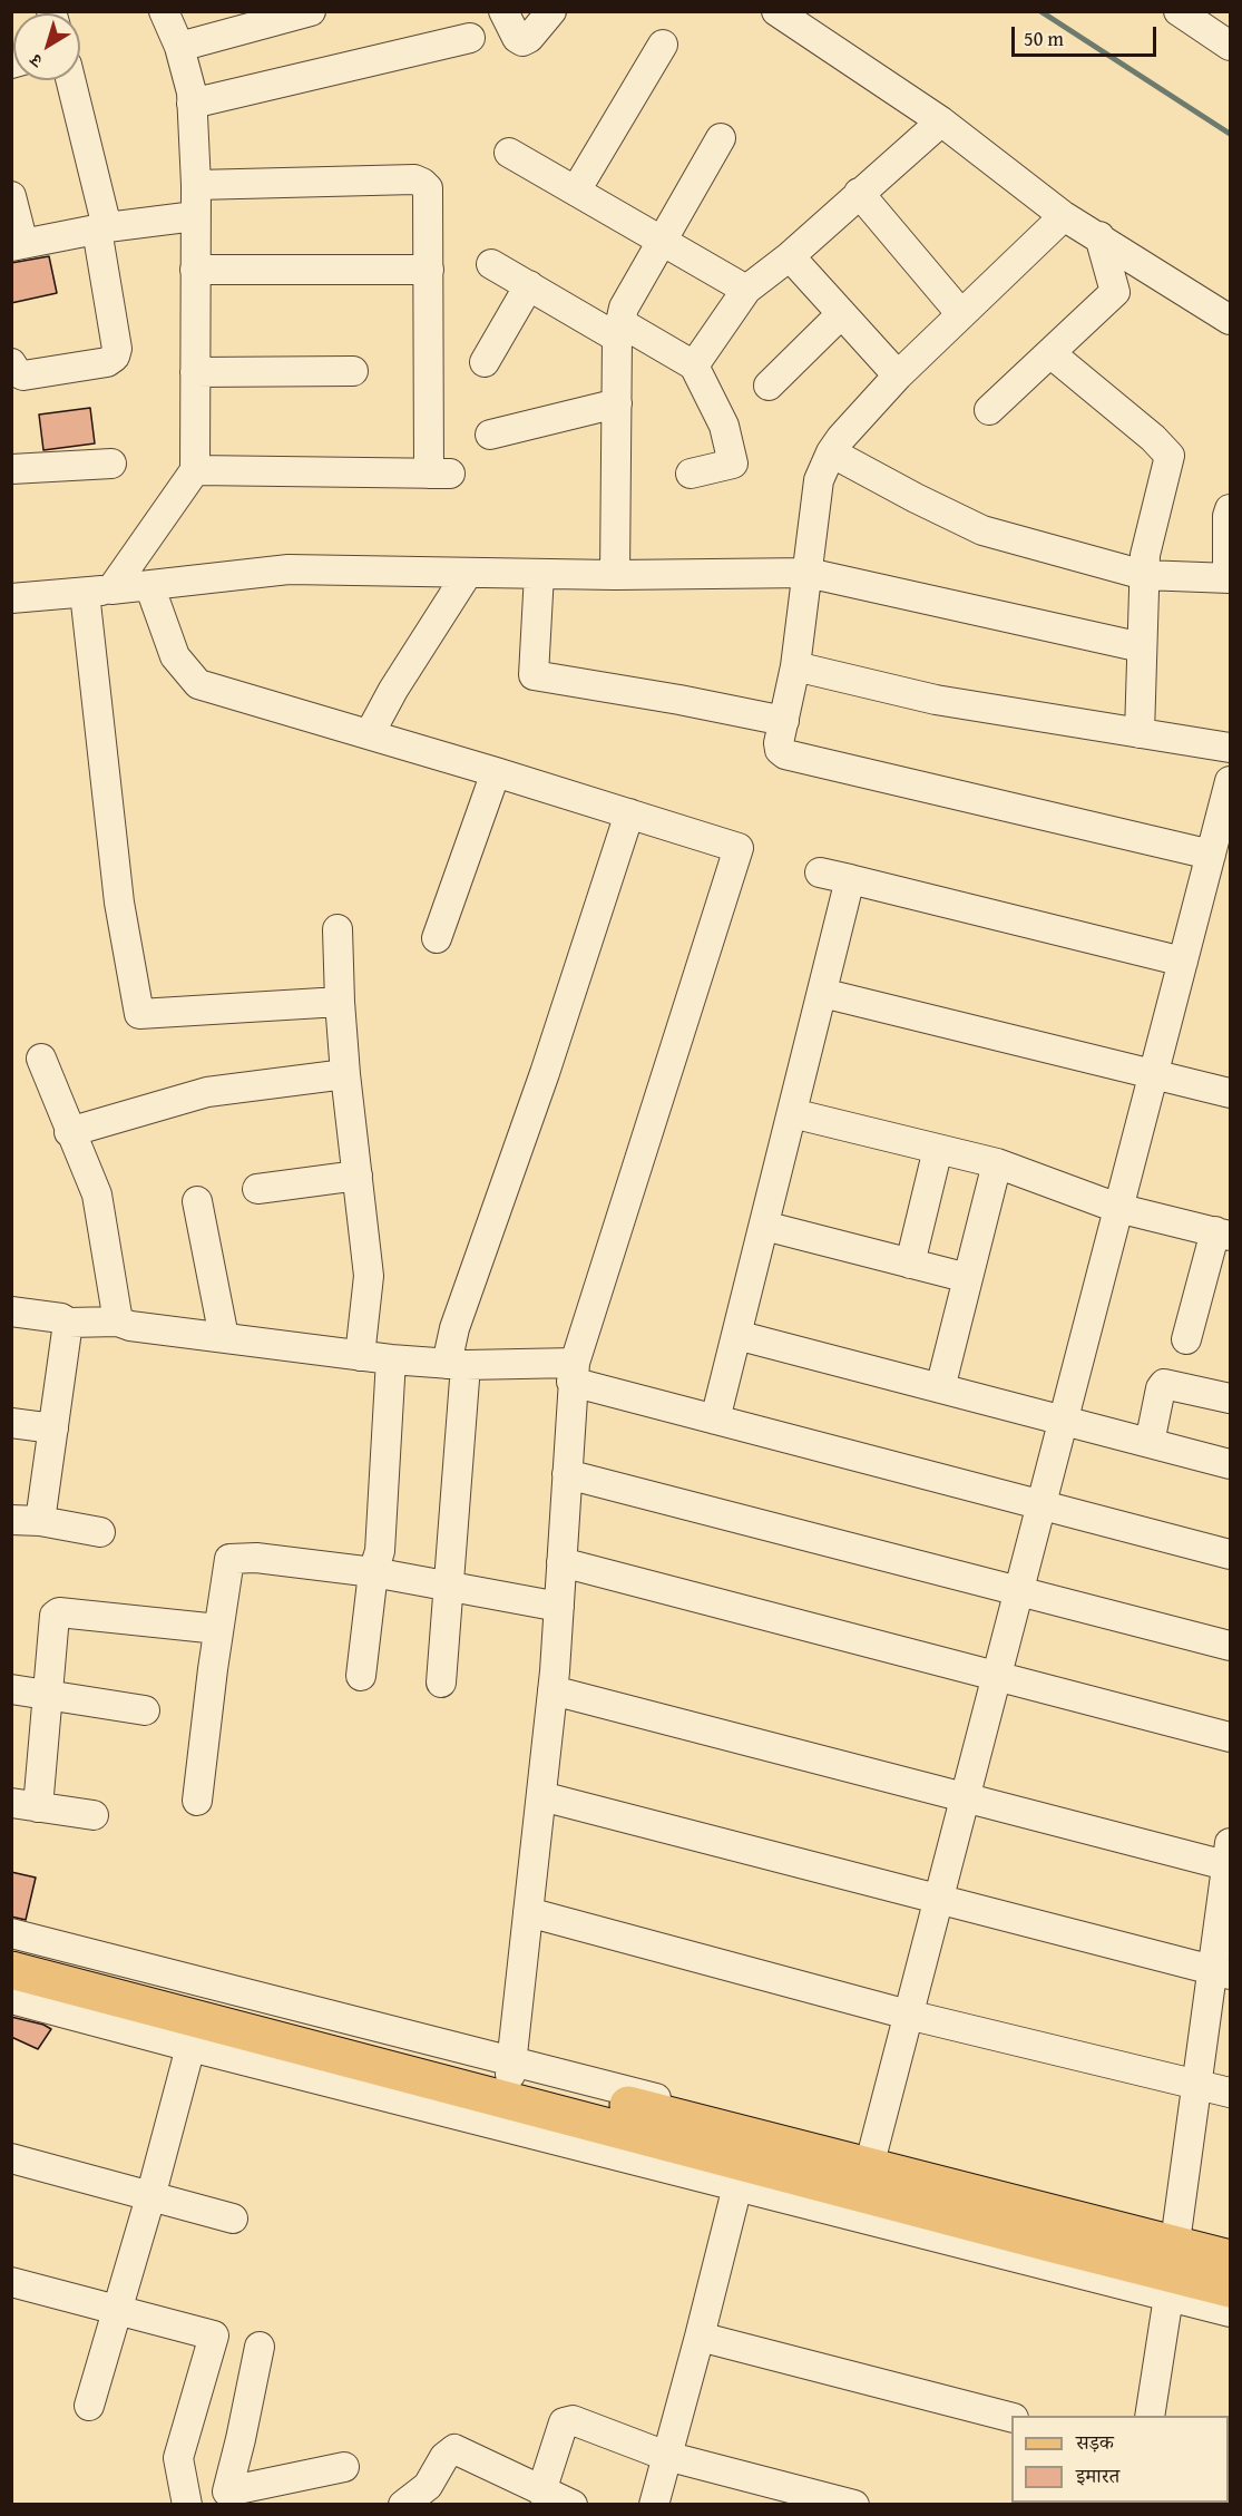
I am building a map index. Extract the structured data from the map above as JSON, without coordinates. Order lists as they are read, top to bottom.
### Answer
{
  "legend": ["सड़क", "इमारत"],
  "scale_bar": "50 m",
  "north": "bottom left"
}
